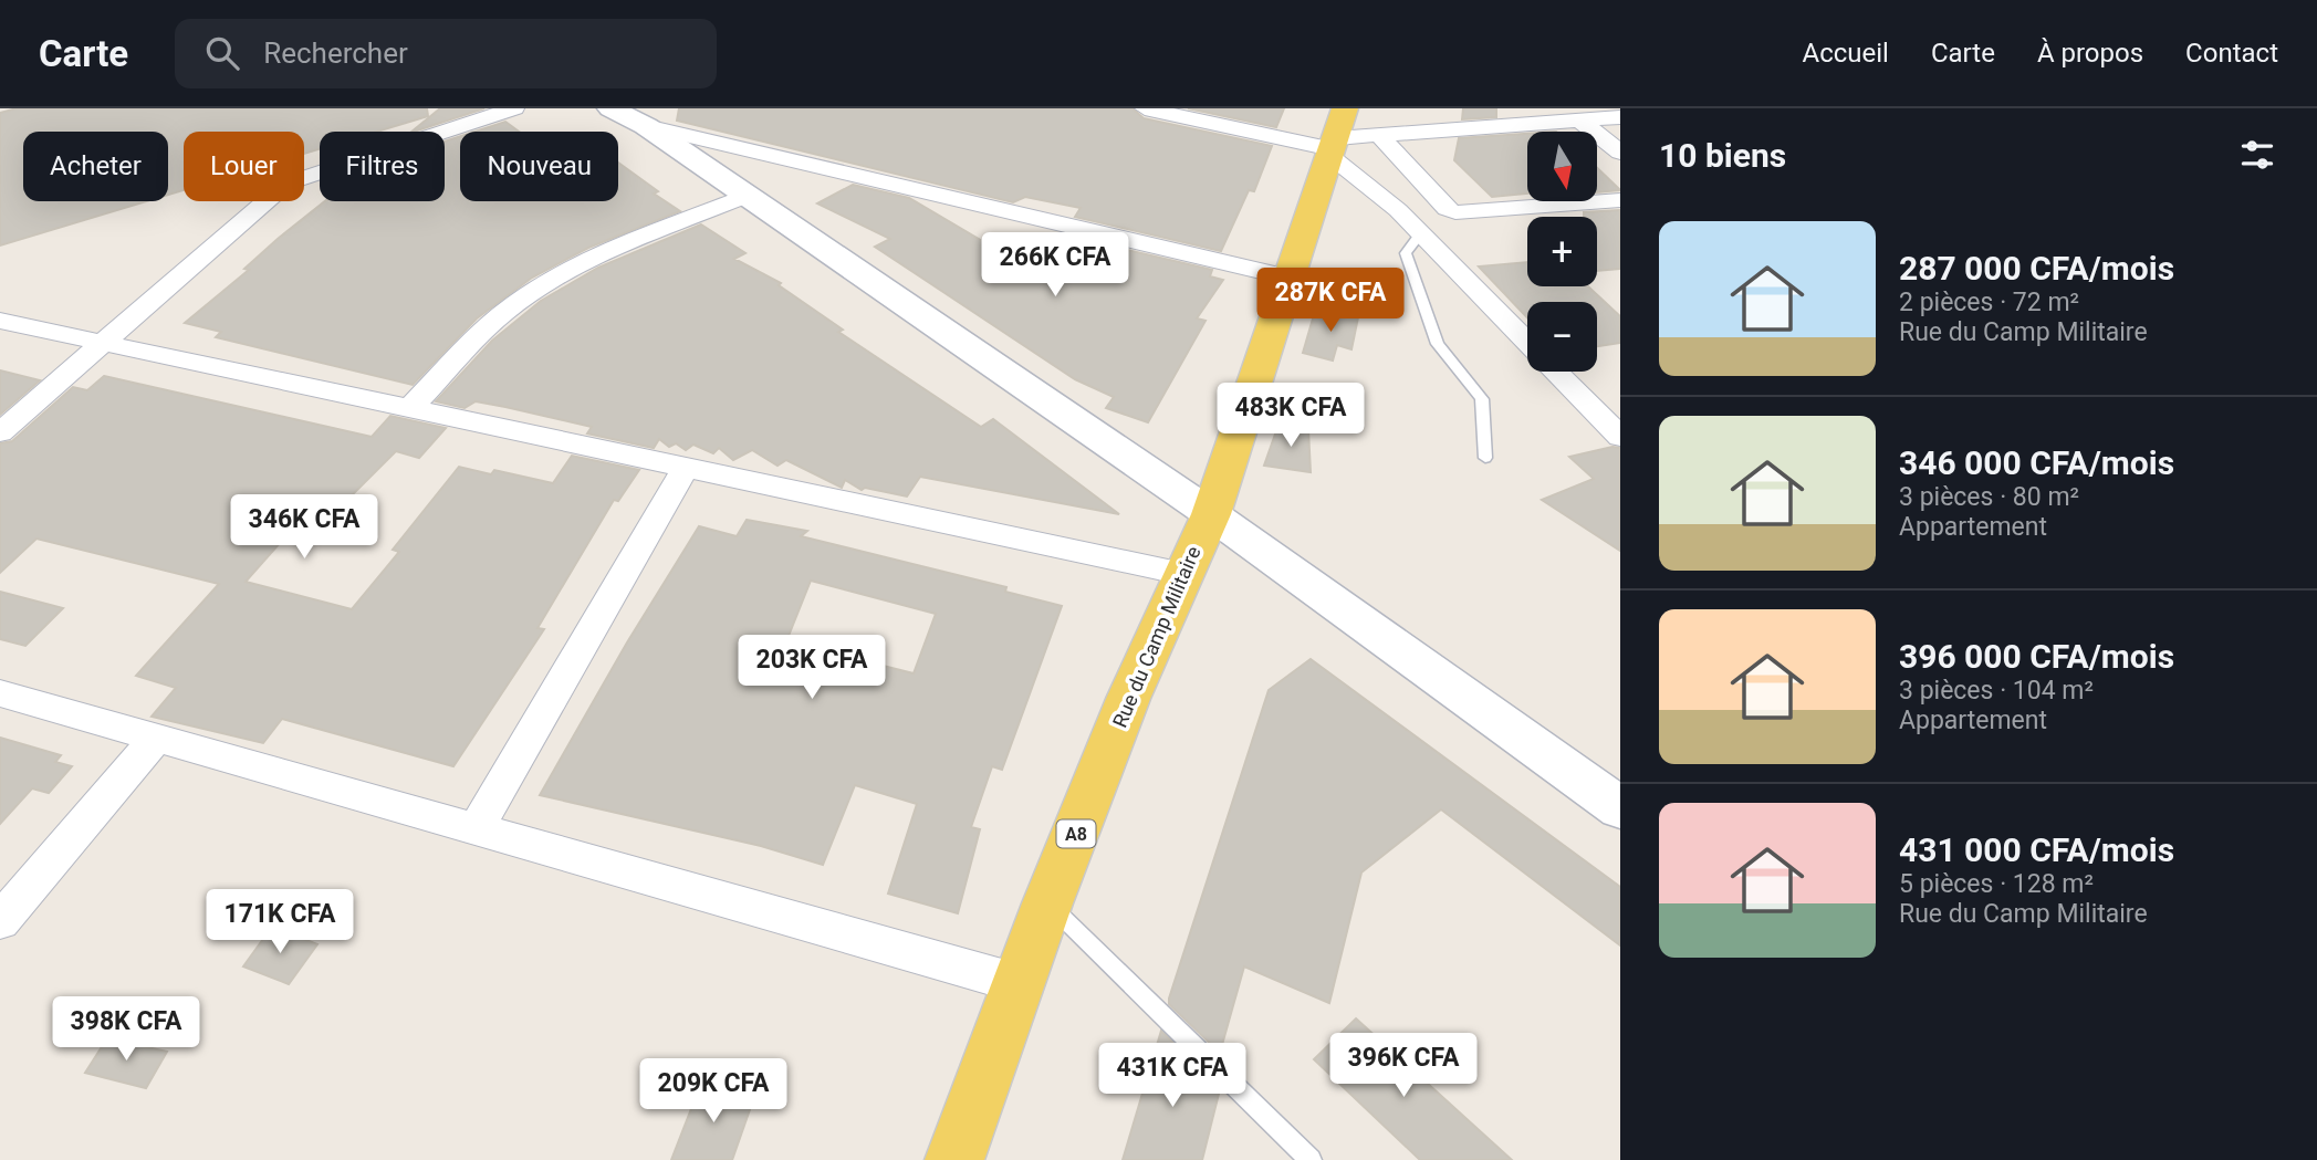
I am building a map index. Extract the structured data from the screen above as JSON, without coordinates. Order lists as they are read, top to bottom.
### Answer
{
  "streets": {
    "main road": ["Rue du Camp Militaire", "A8"]
  },
  "north": "bottom",
  "page": {
    "header": "Carte",
    "search": "Rechercher",
    "nav": [
      "Accueil",
      "Carte",
      "À propos",
      "Contact"
    ],
    "heading": "10 biens",
    "map_buttons": ["+", "−"],
    "chip": [
      "Acheter",
      "Louer",
      "Filtres",
      "Nouveau"
    ],
    "list": [
      {
        "name": "287 000 CFA/mois",
        "note": "2 pièces · 72 m² · Rue du Camp Militaire"
      },
      {
        "name": "346 000 CFA/mois",
        "note": "3 pièces · 80 m² · Appartement"
      },
      {
        "name": "396 000 CFA/mois",
        "note": "3 pièces · 104 m² · Appartement"
      },
      {
        "name": "431 000 CFA/mois",
        "note": "5 pièces · 128 m² · Rue du Camp Militaire"
      }
    ],
    "price": [
      "266K CFA",
      "287K CFA",
      "483K CFA",
      "346K CFA",
      "203K CFA",
      "171K CFA",
      "398K CFA",
      "396K CFA",
      "431K CFA",
      "209K CFA"
    ]
  }
}
